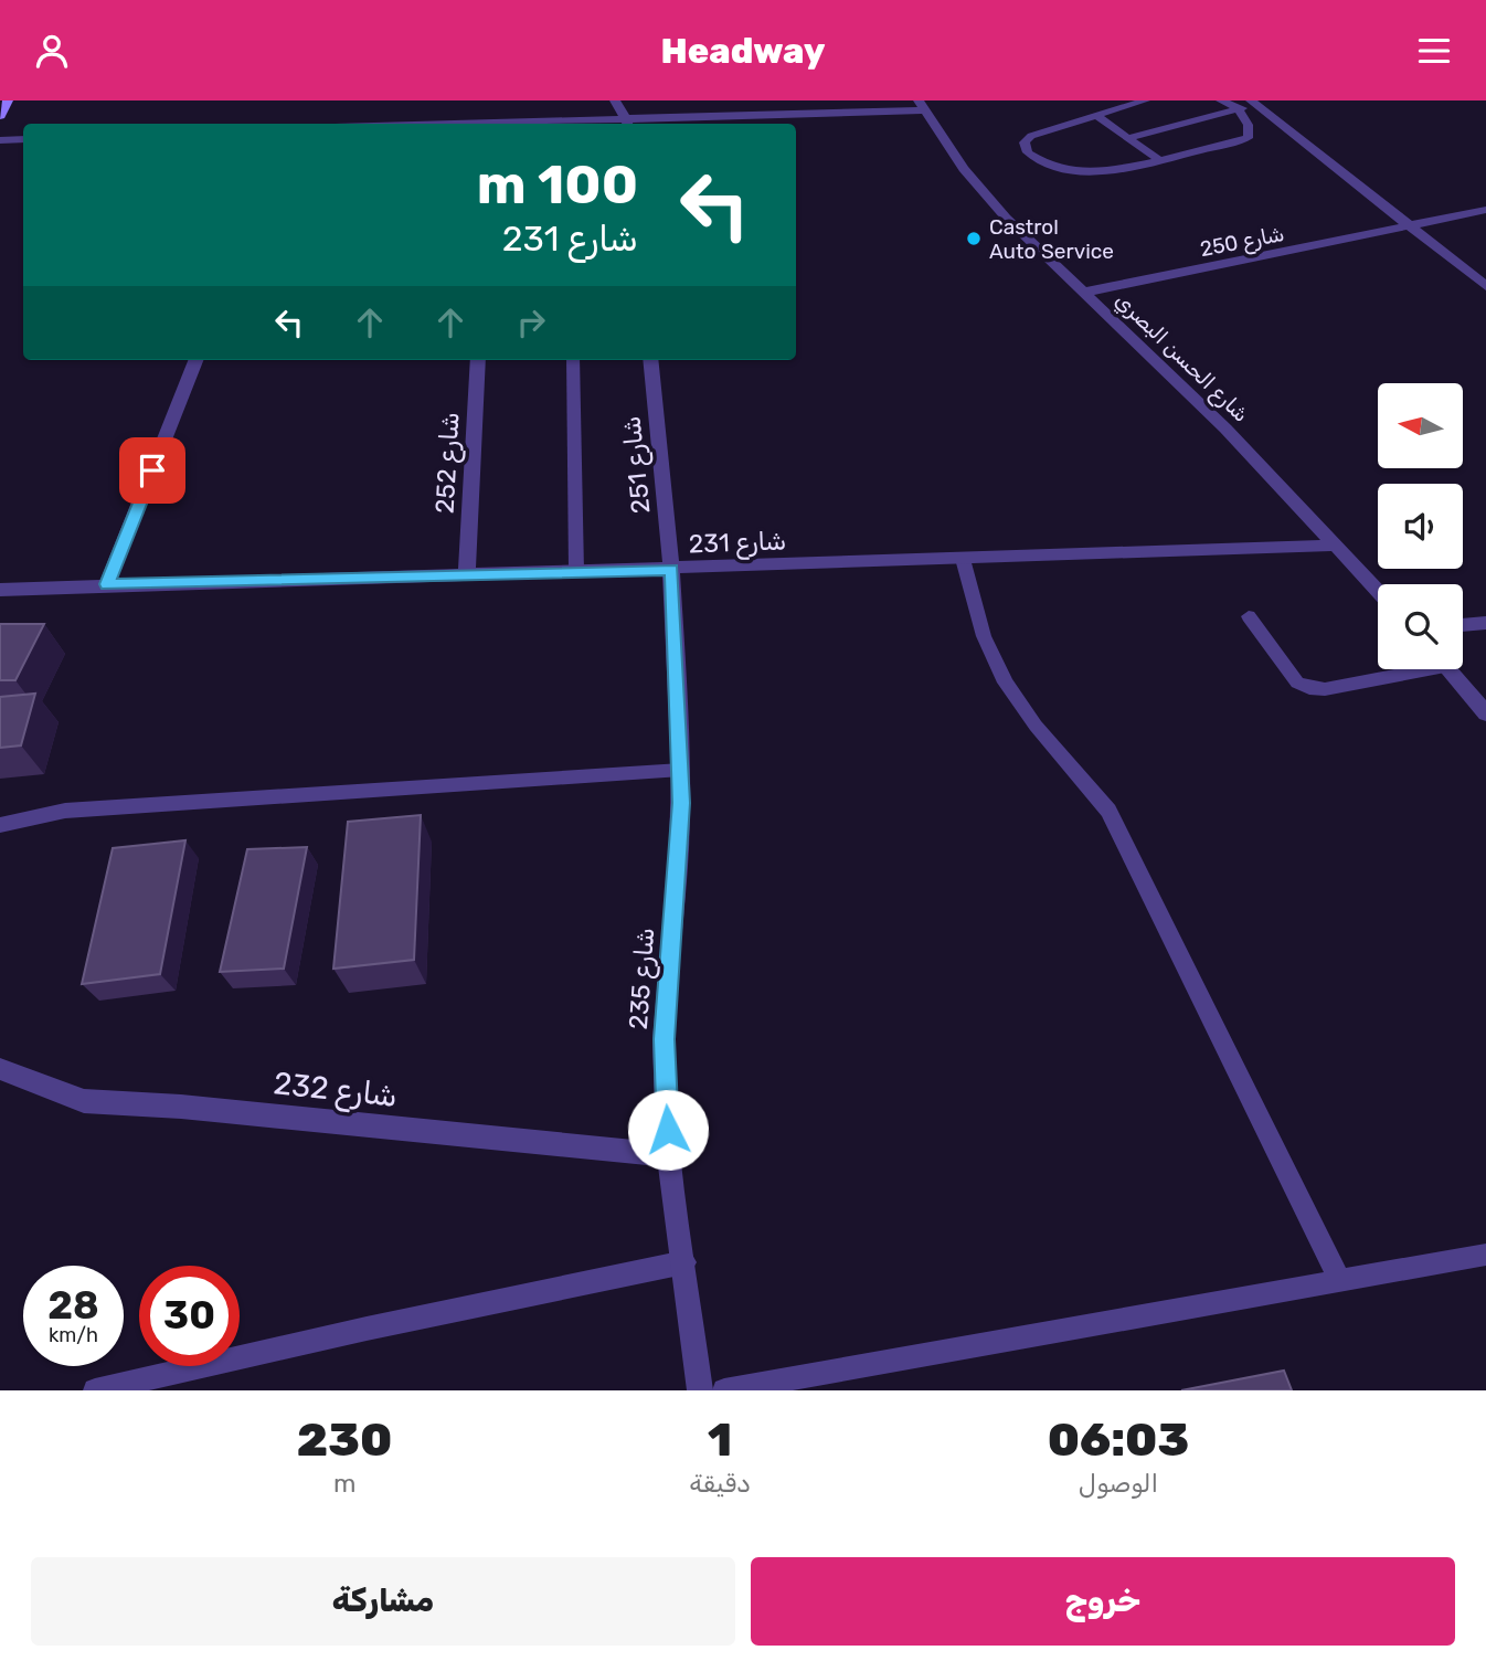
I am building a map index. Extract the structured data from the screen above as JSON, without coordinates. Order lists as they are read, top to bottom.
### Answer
{
  "streets": {
    "street": [
      "شارع 250",
      "شارع الحسن البصري",
      "شارع 252",
      "شارع 251",
      "شارع 231",
      "شارع 235",
      "شارع 232"
    ]
  },
  "crossings": [
    ["شارع 250", "شارع الحسن البصري"],
    ["شارع الحسن البصري", "شارع 231"],
    ["شارع 252", "شارع 231"],
    ["شارع 251", "شارع 231"],
    ["شارع 251", "شارع 235"],
    ["شارع 231", "شارع 235"],
    ["شارع 235", "شارع 232"]
  ],
  "places": ["Castrol Auto Service"],
  "north": "left",
  "page": {
    "header": "Headway",
    "turn": ["100 m", "شارع 231"],
    "speed": "28 km/h",
    "limit": "30",
    "eta": [
      "06:03",
      "الوصول",
      "1",
      "دقيقة",
      "230",
      "m"
    ],
    "buttons": ["خروج", "مشاركة"]
  }
}
